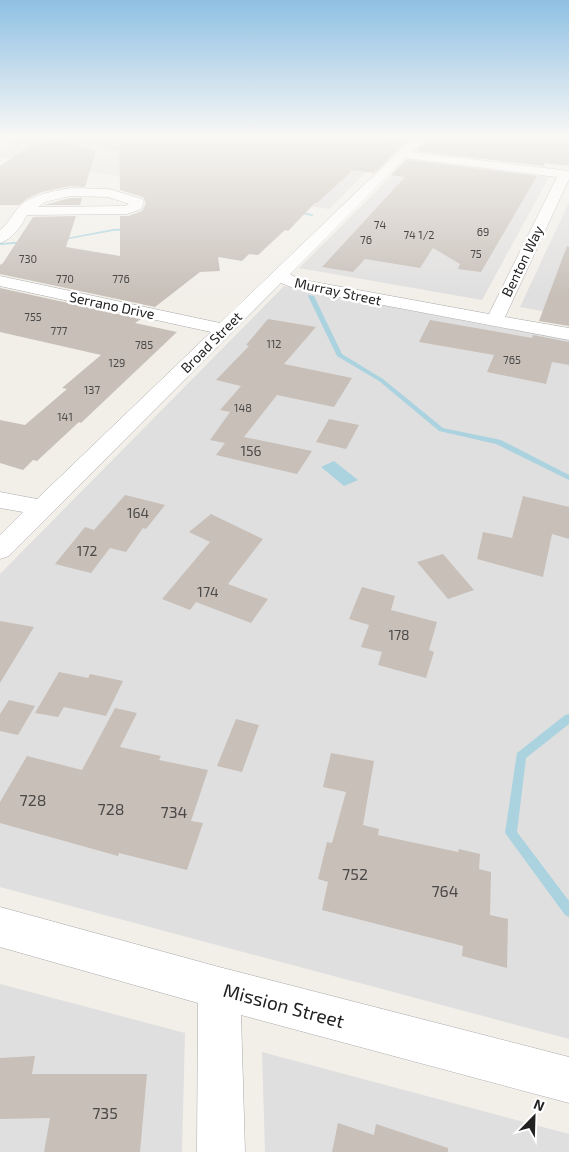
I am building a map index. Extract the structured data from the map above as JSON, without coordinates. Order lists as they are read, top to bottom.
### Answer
{
  "streets": {
    "street": [
      "Benton Way",
      "Murray Street",
      "Serrano Drive",
      "Broad Street",
      "Mission Street"
    ]
  },
  "crossings": [
    ["Benton Way", "Murray Street"],
    ["Murray Street", "Broad Street"],
    ["Serrano Drive", "Broad Street"]
  ],
  "house_numbers": [
    "74",
    "69",
    "74 1/2",
    "76",
    "75",
    "730",
    "770",
    "776",
    "755",
    "777",
    "112",
    "785",
    "765",
    "129",
    "137",
    "148",
    "141",
    "156",
    "164",
    "172",
    "174",
    "178",
    "728",
    "728",
    "734",
    "752",
    "764",
    "735"
  ],
  "north": "top right"
}
